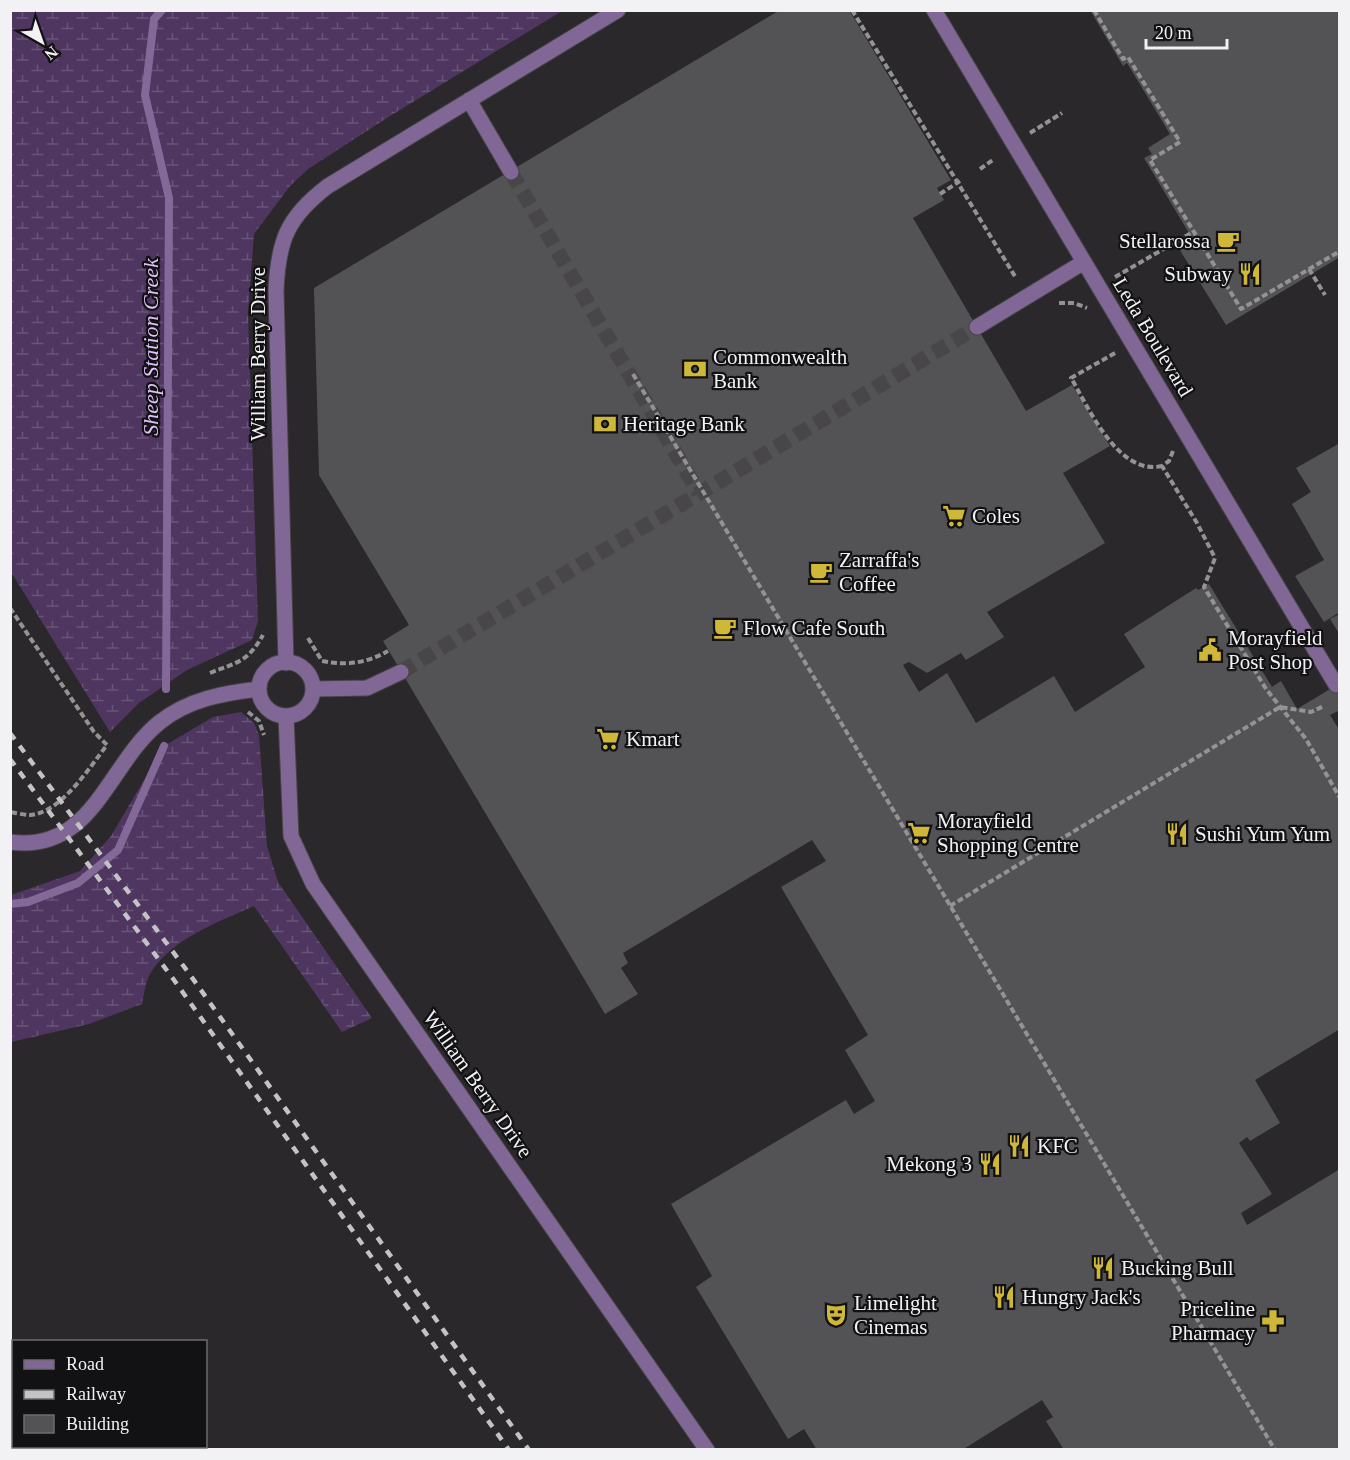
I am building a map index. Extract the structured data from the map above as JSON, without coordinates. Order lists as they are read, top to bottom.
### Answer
{
  "streets": {
    "street": ["Leda Boulevard", "William Berry Drive"]
  },
  "water": ["Sheep Station Creek"],
  "places": {
    "cafe": ["Stellarossa", "Zarraffa's Coffee", "Flow Cafe South"],
    "restaurant": [
      "Subway",
      "Sushi Yum Yum",
      "KFC",
      "Mekong 3",
      "Bucking Bull",
      "Hungry Jack's"
    ],
    "bank": ["Commonwealth Bank", "Heritage Bank"],
    "supermarket": ["Coles", "Kmart", "Morayfield Shopping Centre"],
    "public building": ["Morayfield Post Shop"],
    "theatre": ["Limelight Cinemas"],
    "pharmacy": ["Priceline Pharmacy"]
  },
  "legend": ["Road", "Railway", "Building"],
  "scale_bar": "20 m",
  "north": "bottom right"
}
